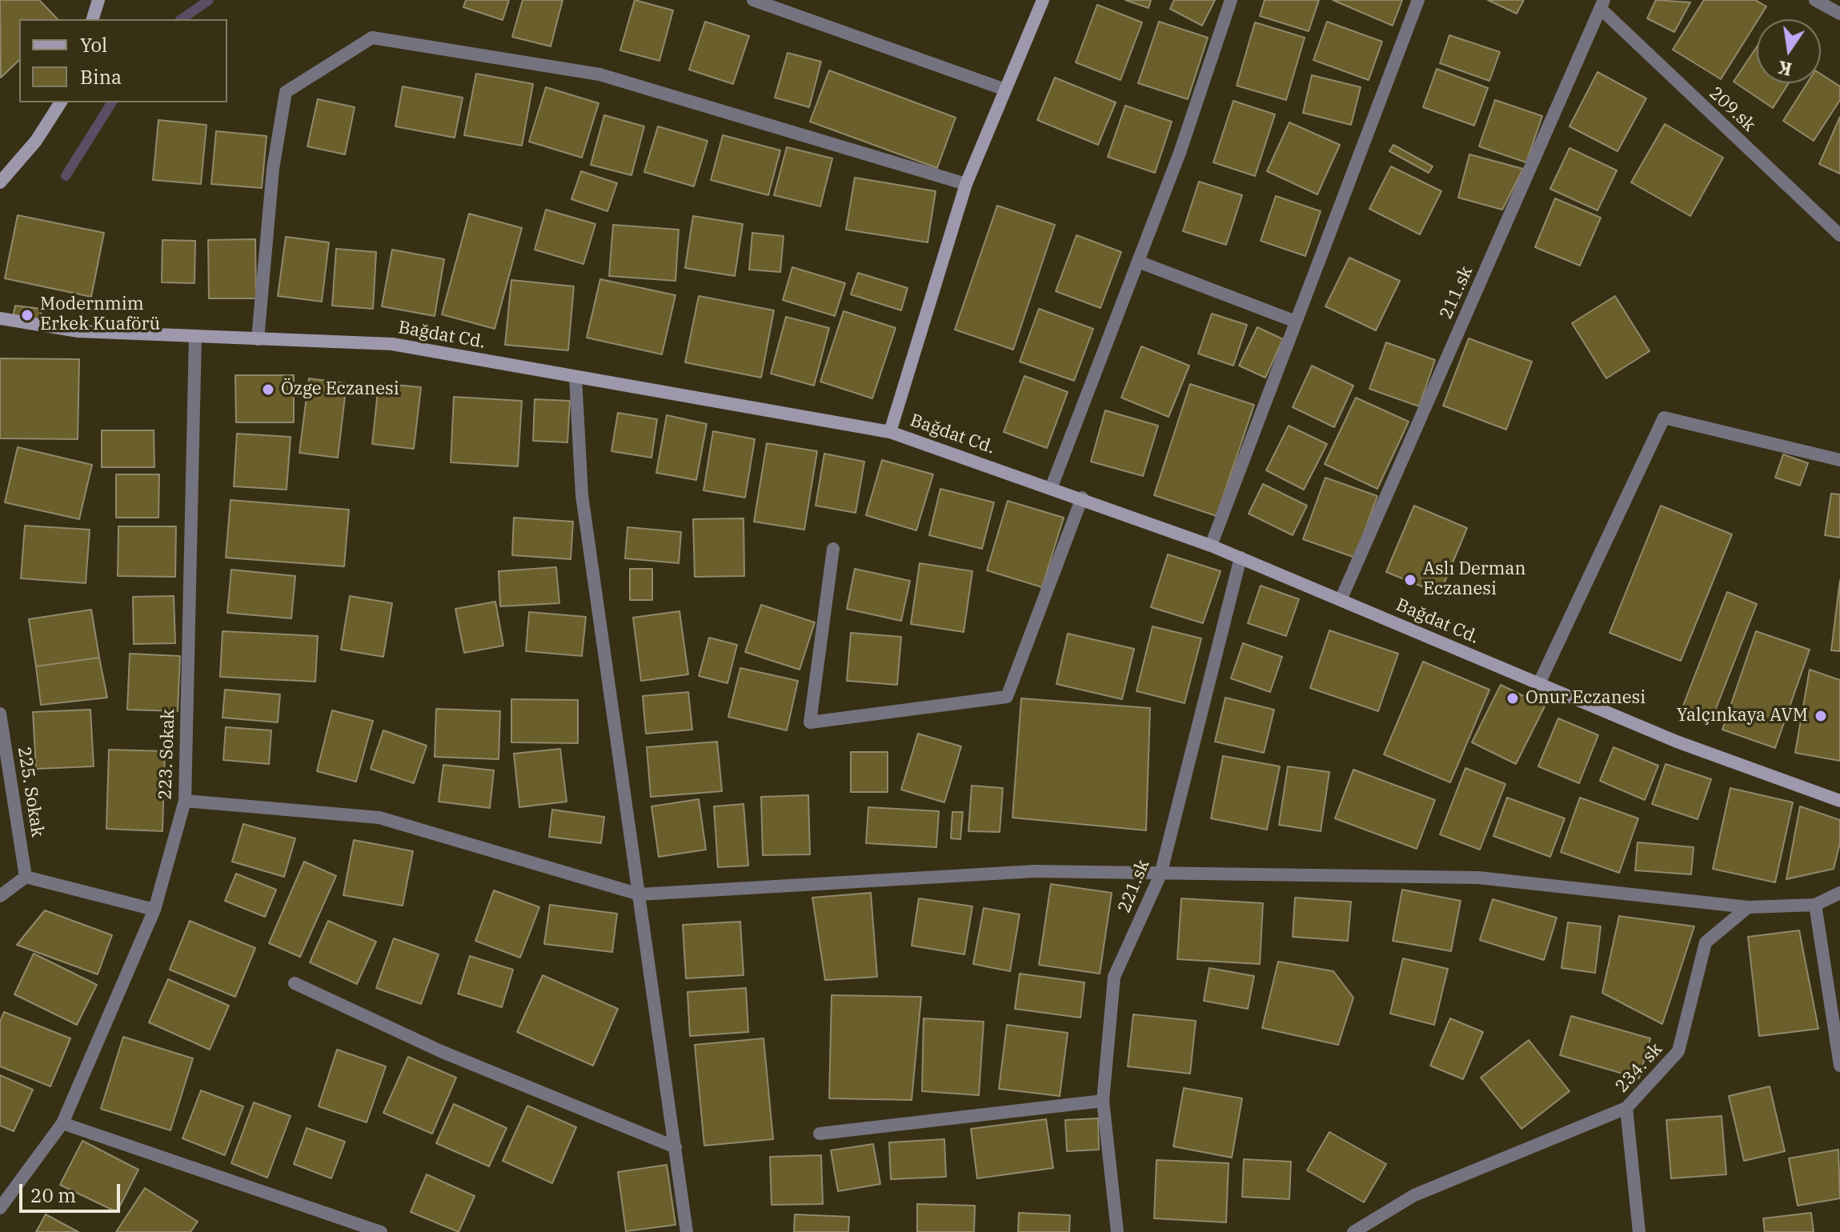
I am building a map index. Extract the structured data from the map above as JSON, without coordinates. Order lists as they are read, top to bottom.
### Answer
{
  "streets": {
    "main road": ["Bağdat Cd."],
    "street": [
      "209.sk",
      "211.sk",
      "223. Sokak",
      "225. Sokak",
      "221.sk",
      "234. sk"
    ]
  },
  "crossings": [
    ["209.sk", "211.sk"],
    ["211.sk", "Bağdat Cd."],
    ["Bağdat Cd.", "223. Sokak"],
    ["Bağdat Cd.", "221.sk"]
  ],
  "places": [
    "Modernmim Erkek Kuaförü",
    "Özge Eczanesi",
    "Aslı Derman Eczanesi",
    "Onur Eczanesi",
    "Yalçınkaya AVM"
  ],
  "legend": ["Yol", "Bina"],
  "scale_bar": "20 m",
  "north": "bottom"
}
